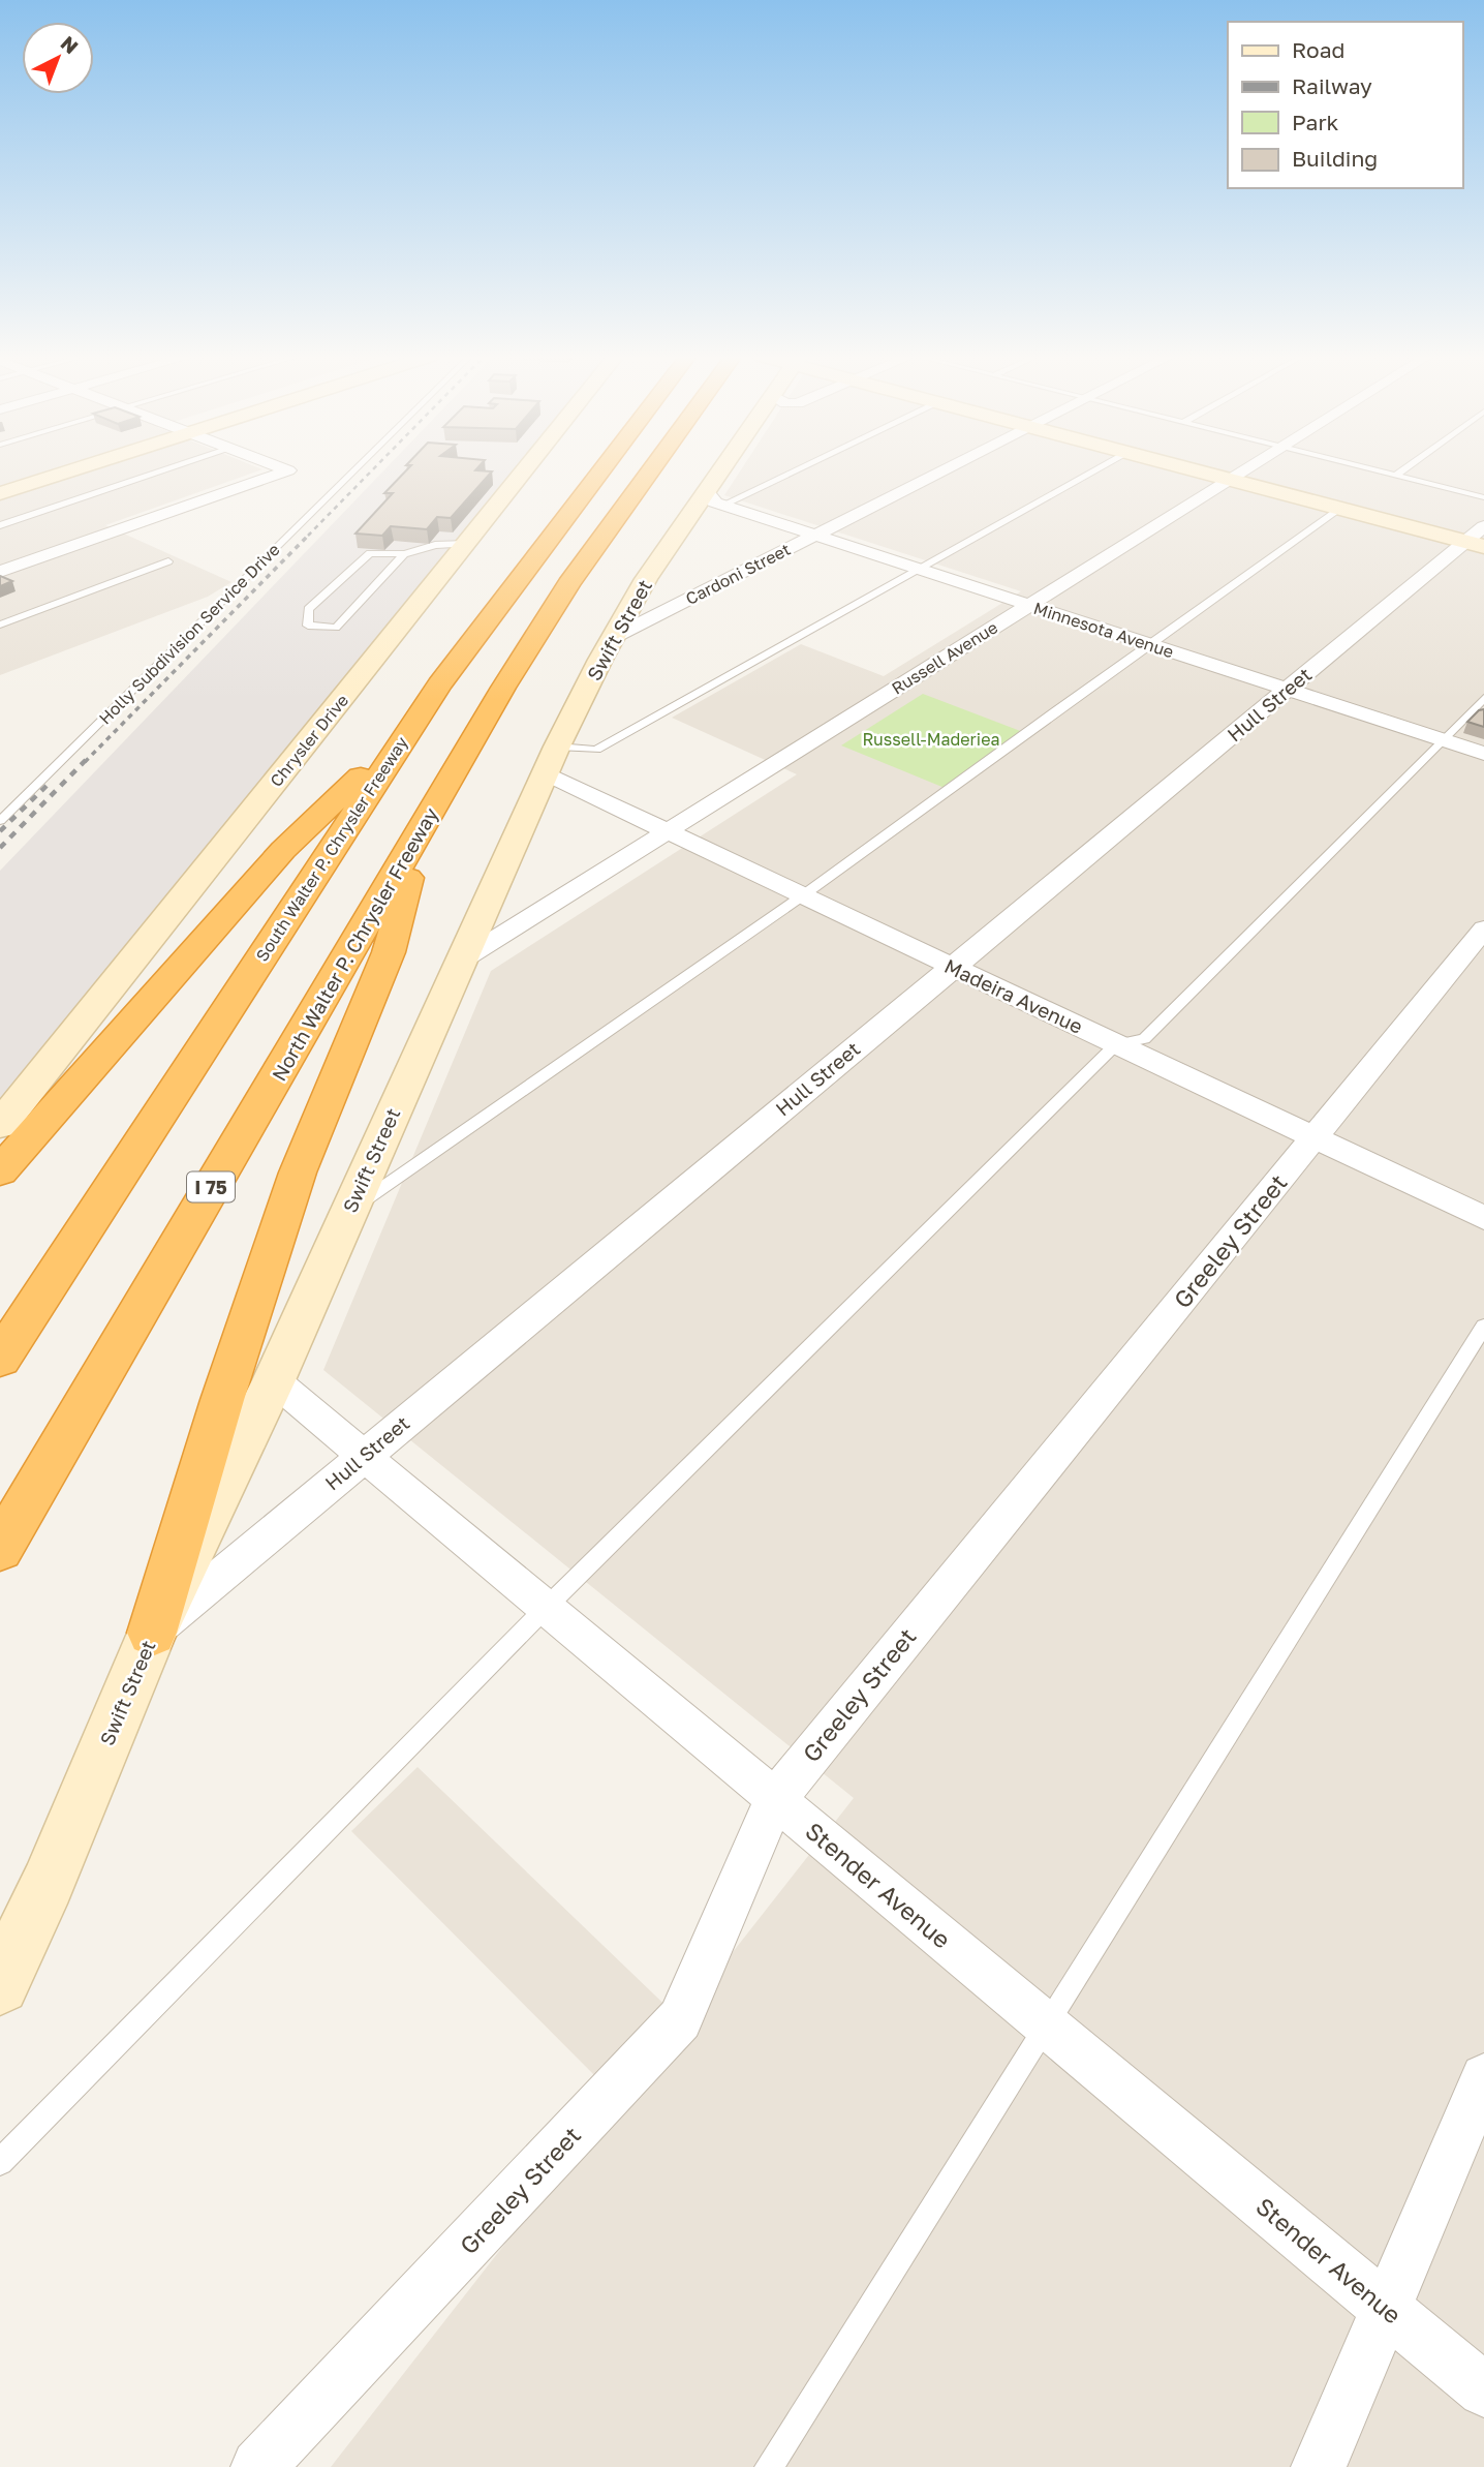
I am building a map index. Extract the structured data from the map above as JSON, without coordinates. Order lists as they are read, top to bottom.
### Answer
{
  "streets": {
    "highway": ["South Walter P. Chrysler Freeway", "North Walter P. Chrysler Freeway", "I 75"],
    "main road": ["Swift Street", "Chrysler Drive"],
    "street": [
      "Cardoni Street",
      "Minnesota Avenue",
      "Russell Avenue",
      "Hull Street",
      "Madeira Avenue",
      "Greeley Street",
      "Stender Avenue"
    ],
    "lane": ["Holly Subdivision Service Drive"]
  },
  "crossings": [
    ["Cardoni Street", "Swift Street"],
    ["Cardoni Street", "Minnesota Avenue"],
    ["Swift Street", "Minnesota Avenue"],
    ["Swift Street", "Russell Avenue"],
    ["Swift Street", "Hull Street"],
    ["Swift Street", "Madeira Avenue"],
    ["Swift Street", "Stender Avenue"],
    ["Minnesota Avenue", "Russell Avenue"],
    ["Minnesota Avenue", "Hull Street"],
    ["Russell Avenue", "Madeira Avenue"],
    ["Hull Street", "Madeira Avenue"],
    ["Hull Street", "Stender Avenue"],
    ["Madeira Avenue", "Greeley Street"],
    ["Greeley Street", "Stender Avenue"]
  ],
  "parks": ["Russell-Maderiea"],
  "legend": [
    "Road",
    "Railway",
    "Park",
    "Building"
  ],
  "north": "top right"
}
